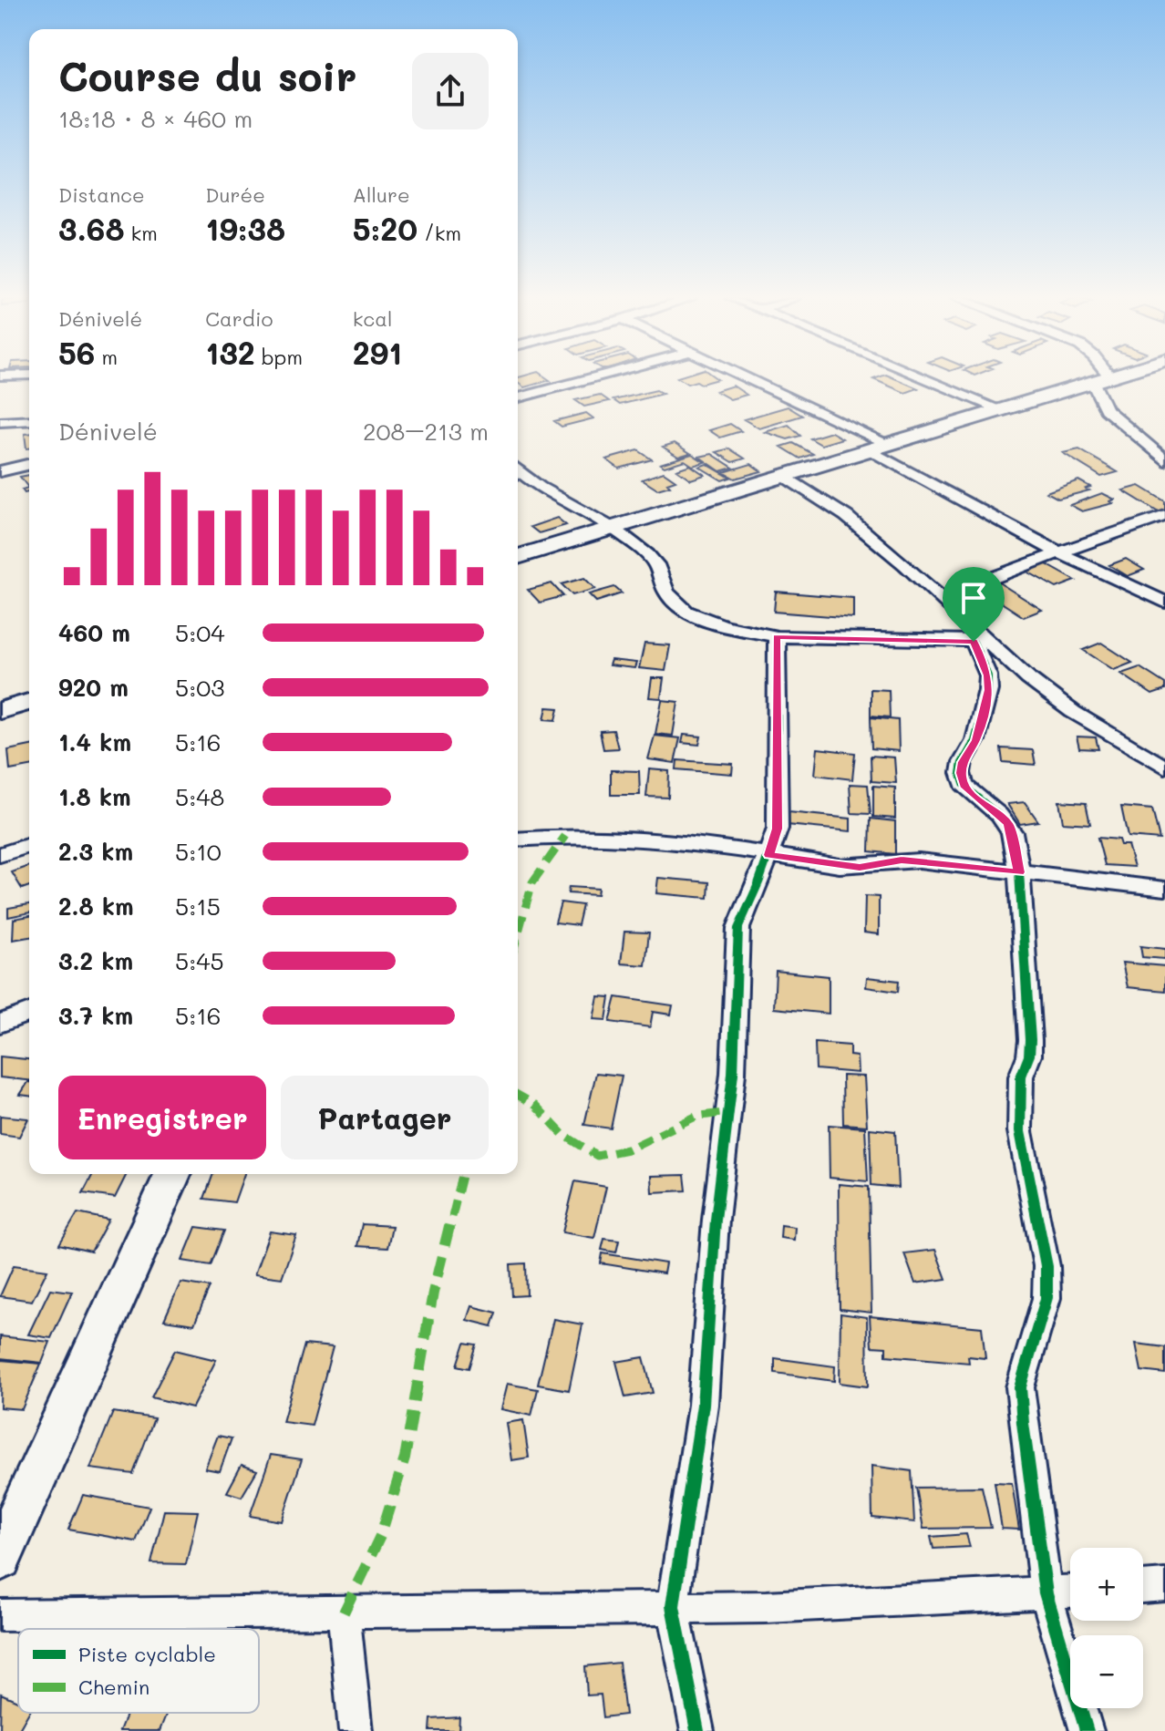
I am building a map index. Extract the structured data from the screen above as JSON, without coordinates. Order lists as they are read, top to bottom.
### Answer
{
  "legend": ["Piste cyclable", "Chemin"],
  "page": {
    "heading": ["Course du soir", "18:18 · 8 × 460 m"],
    "stats": [
      ["Distance", "3.68 km"],
      ["Durée", "19:38"],
      ["Allure", "5:20 /km"],
      ["Dénivelé", "56 m"],
      ["Cardio", "132 bpm"],
      ["kcal", "291"]
    ],
    "chart": ["Dénivelé", "208–213 m"],
    "list": [
      {
        "name": "460 m",
        "note": "5:04"
      },
      {
        "name": "920 m",
        "note": "5:03"
      },
      {
        "name": "1.4 km",
        "note": "5:16"
      },
      {
        "name": "1.8 km",
        "note": "5:48"
      },
      {
        "name": "2.3 km",
        "note": "5:10"
      },
      {
        "name": "2.8 km",
        "note": "5:15"
      },
      {
        "name": "3.2 km",
        "note": "5:45"
      },
      {
        "name": "3.7 km",
        "note": "5:16"
      }
    ],
    "buttons": ["Enregistrer", "Partager"],
    "map_buttons": ["+", "−"]
  }
}
